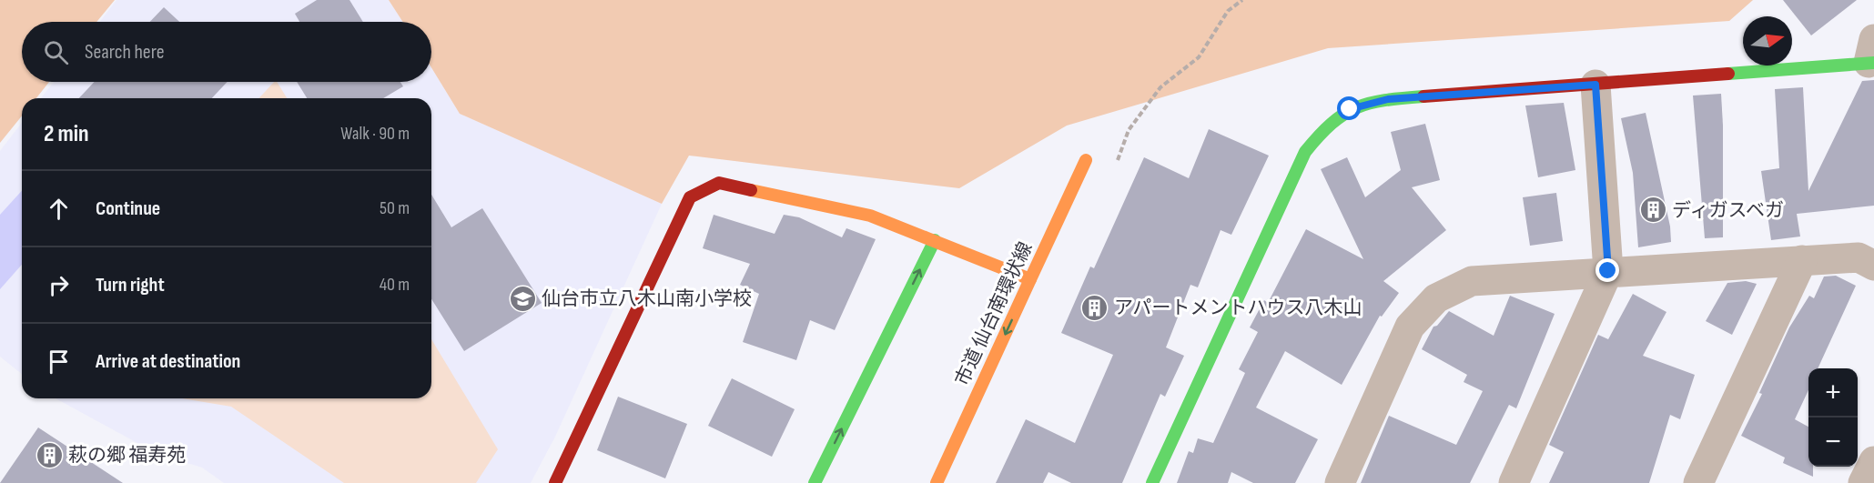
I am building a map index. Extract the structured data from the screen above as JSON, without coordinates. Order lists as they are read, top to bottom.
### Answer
{
  "streets": {
    "street": ["市道 仙台南環状線"]
  },
  "places": {
    "building": ["ディガスベガ", "アパートメントハウス八木山", "萩の郷 福寿苑"],
    "school or university": ["仙台市立八木山南小学校"]
  },
  "north": "right",
  "page": {
    "search": "Search here",
    "heading": ["2 min", "Walk · 90 m"],
    "list": [
      ["Continue", "50 m"],
      ["Turn right", "40 m"],
      "Arrive at destination"
    ],
    "map_buttons": ["+", "−"]
  }
}
